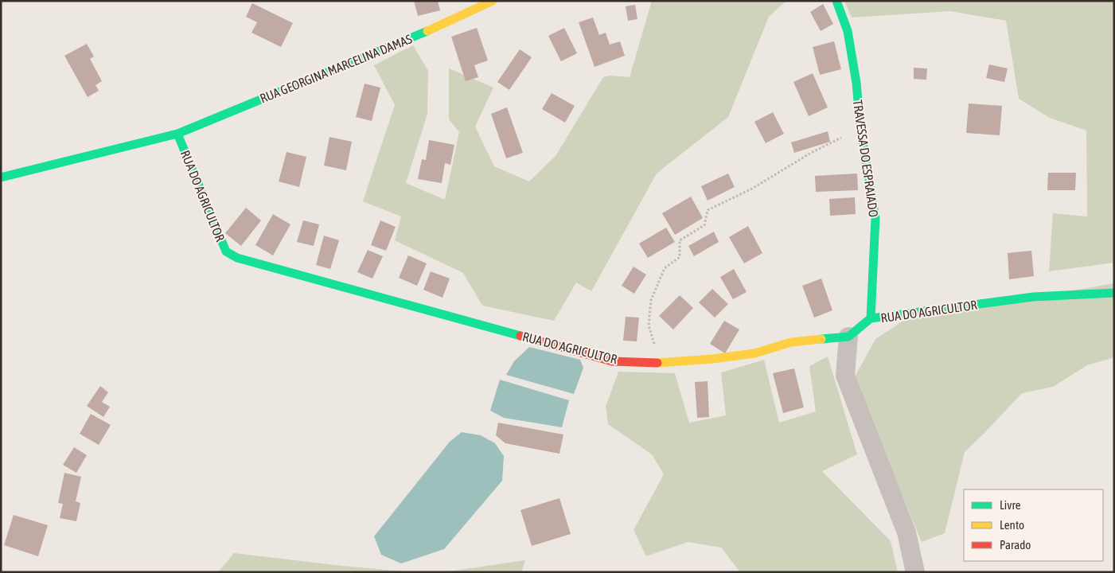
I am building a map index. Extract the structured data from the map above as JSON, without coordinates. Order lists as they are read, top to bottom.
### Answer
{
  "streets": {
    "street": ["RUA GEORGINA MARCELINA DAMAS", "TRAVESSA DO ESPRAIADO", "RUA DO AGRICULTOR"]
  },
  "crossings": [
    ["RUA GEORGINA MARCELINA DAMAS", "RUA DO AGRICULTOR"],
    ["TRAVESSA DO ESPRAIADO", "RUA DO AGRICULTOR"]
  ],
  "legend": ["Livre", "Lento", "Parado"]
}
